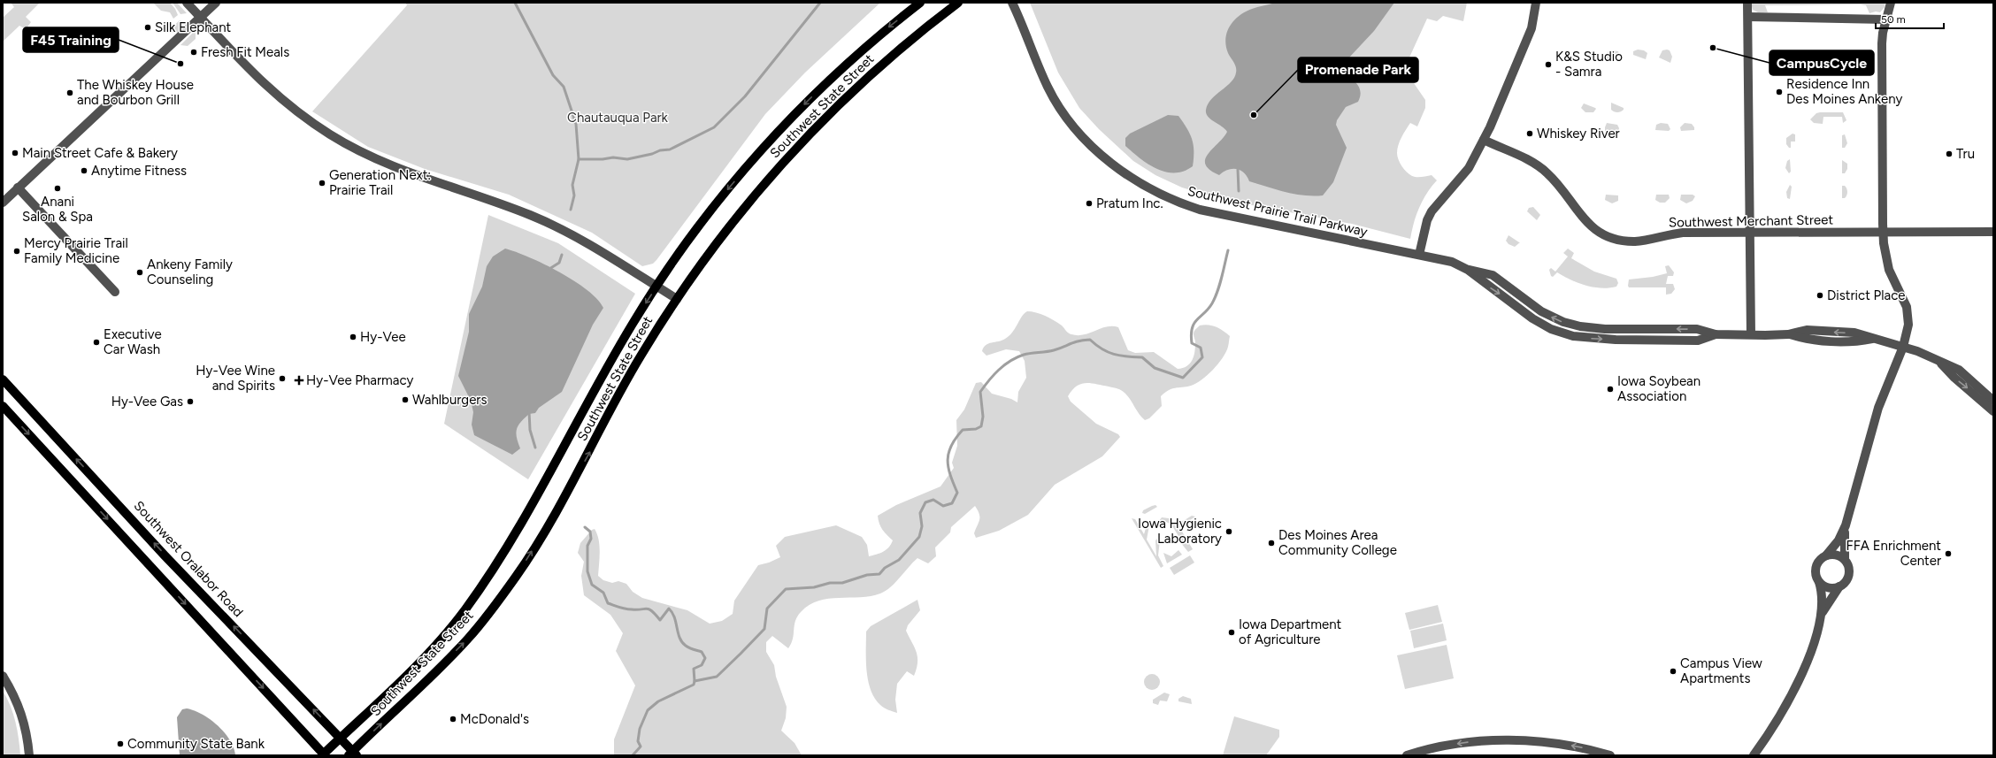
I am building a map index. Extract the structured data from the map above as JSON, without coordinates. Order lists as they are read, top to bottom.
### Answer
{
  "streets": {
    "main road": ["Southwest State Street", "Southwest Oralabor Road"],
    "street": ["Southwest Prairie Trail Parkway", "Southwest Merchant Street"]
  },
  "crossings": [
    ["Southwest State Street", "Southwest Oralabor Road"]
  ],
  "parks": ["Chautauqua Park"],
  "places": {
    "other": [
      "Silk Elephant",
      "CampusCycle",
      "Fresh Fit Meals",
      "F45 Training",
      "K&S Studio - Samra",
      "Residence Inn Des Moines Ankeny",
      "The Whiskey House and Bourbon Grill",
      "Promenade Park",
      "Whiskey River",
      "Main Street Cafe & Bakery",
      "Tru",
      "Anytime Fitness",
      "Generation Next: Prairie Trail",
      "Anani Salon & Spa",
      "Pratum Inc.",
      "Mercy Prairie Trail Family Medicine",
      "Ankeny Family Counseling",
      "District Place",
      "Hy-Vee",
      "Executive Car Wash",
      "Hy-Vee Wine and Spirits",
      "Iowa Soybean Association",
      "Wahlburgers",
      "Hy-Vee Gas",
      "Iowa Hygienic Laboratory",
      "Des Moines Area Community College",
      "FFA Enrichment Center",
      "Iowa Department of Agriculture",
      "Campus View Apartments",
      "McDonald's",
      "Community State Bank"
    ],
    "health": ["Hy-Vee Pharmacy"]
  },
  "scale_bar": "50 m"
}
